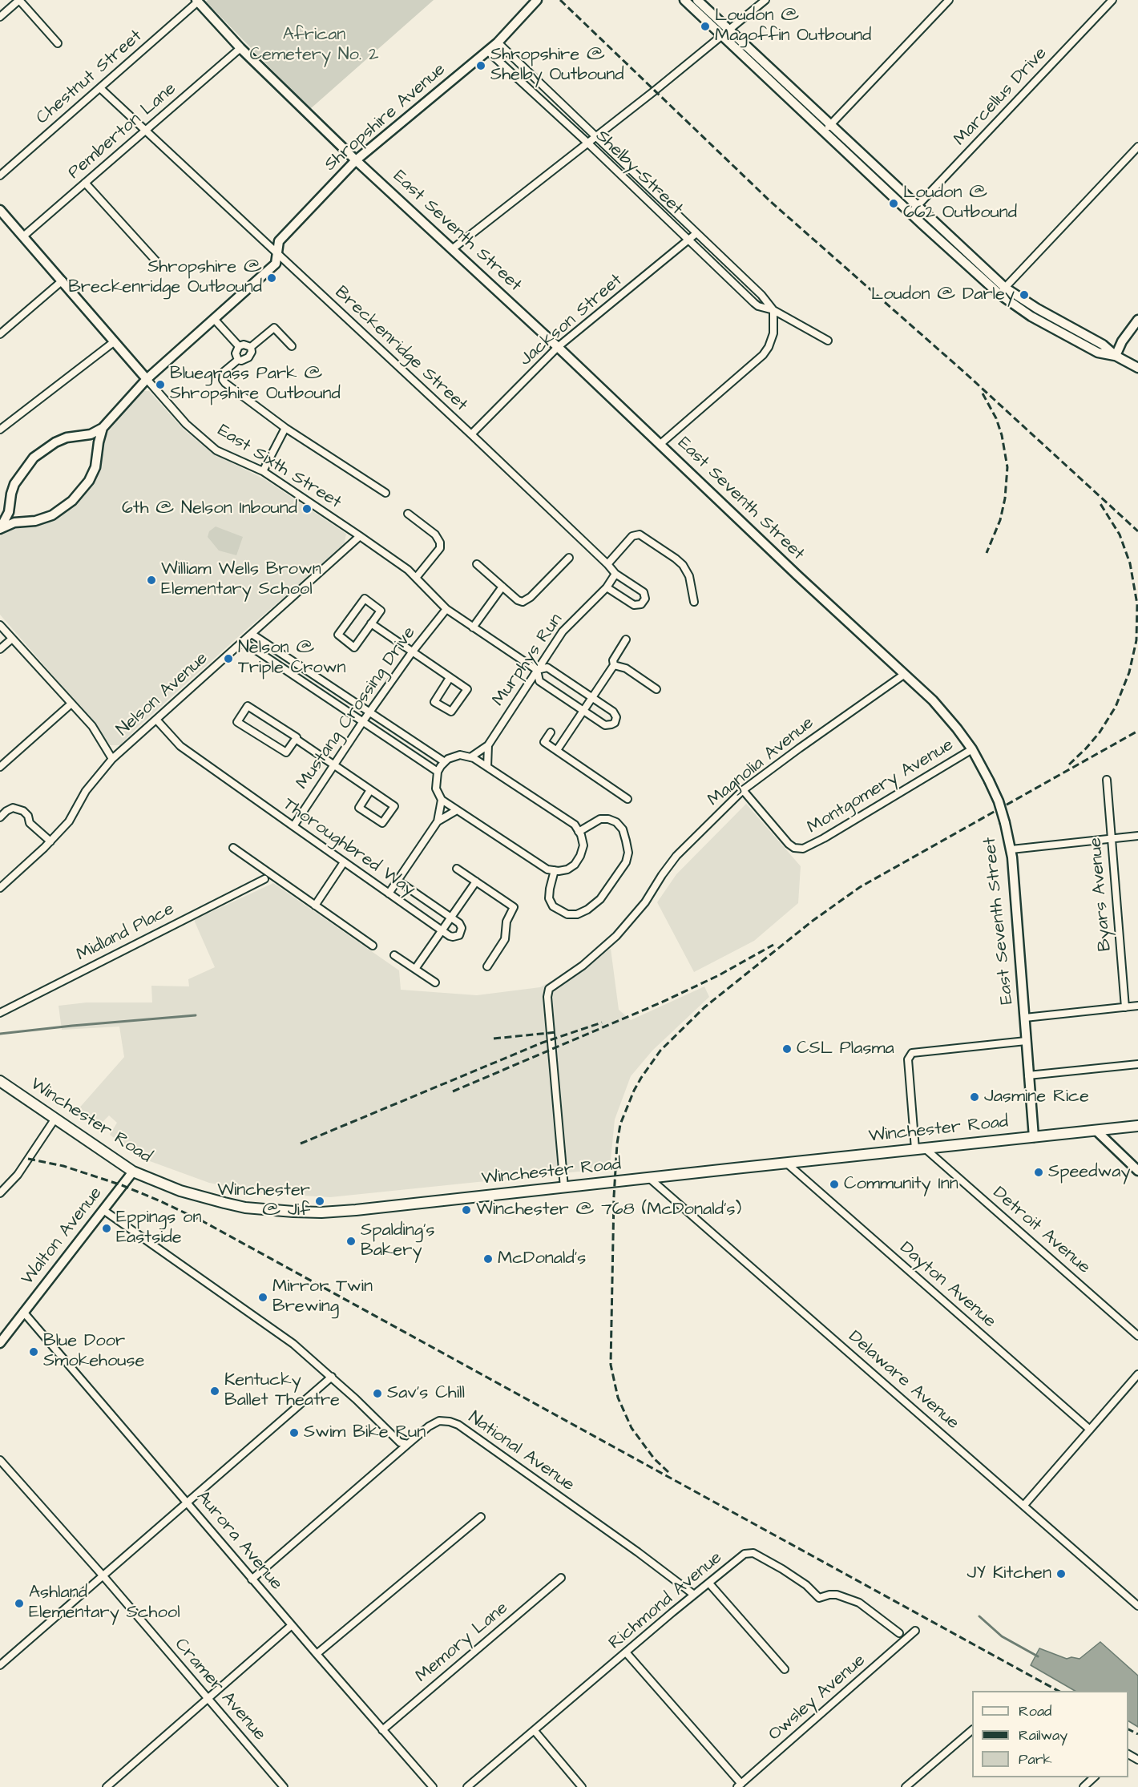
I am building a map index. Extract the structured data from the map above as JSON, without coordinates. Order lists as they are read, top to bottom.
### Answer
{
  "streets": {
    "main road": ["Winchester Road"],
    "street": [
      "Chestnut Street",
      "Marcellus Drive",
      "Shropshire Avenue",
      "Pemberton Lane",
      "Shelby Street",
      "East Seventh Street",
      "Jackson Street",
      "Breckenridge Street",
      "East Sixth Street",
      "Murphys Run",
      "Nelson Avenue",
      "Mustang Crossing Drive",
      "Magnolia Avenue",
      "Montgomery Avenue",
      "Thoroughbred Way",
      "Byars Avenue",
      "Midland Place",
      "Detroit Avenue",
      "Walton Avenue",
      "Dayton Avenue",
      "Delaware Avenue",
      "National Avenue",
      "Aurora Avenue",
      "Richmond Avenue",
      "Memory Lane",
      "Cramer Avenue",
      "Owsley Avenue"
    ]
  },
  "crossings": [
    ["Chestnut Street", "East Seventh Street"],
    ["Chestnut Street", "Breckenridge Street"],
    ["Shropshire Avenue", "Shelby Street"],
    ["Shropshire Avenue", "East Seventh Street"],
    ["Shropshire Avenue", "Breckenridge Street"],
    ["Shropshire Avenue", "East Sixth Street"],
    ["Pemberton Lane", "East Seventh Street"],
    ["Pemberton Lane", "Breckenridge Street"],
    ["Pemberton Lane", "East Sixth Street"],
    ["Shelby Street", "Jackson Street"],
    ["East Seventh Street", "Jackson Street"],
    ["East Seventh Street", "Magnolia Avenue"],
    ["East Seventh Street", "Montgomery Avenue"],
    ["East Seventh Street", "Winchester Road"],
    ["Jackson Street", "Breckenridge Street"],
    ["Breckenridge Street", "Murphys Run"],
    ["East Sixth Street", "Murphys Run"],
    ["East Sixth Street", "Nelson Avenue"],
    ["East Sixth Street", "Mustang Crossing Drive"],
    ["Nelson Avenue", "Thoroughbred Way"],
    ["Mustang Crossing Drive", "Thoroughbred Way"],
    ["Magnolia Avenue", "Montgomery Avenue"],
    ["Magnolia Avenue", "Winchester Road"],
    ["Winchester Road", "Detroit Avenue"],
    ["Winchester Road", "Walton Avenue"],
    ["Winchester Road", "Dayton Avenue"],
    ["Winchester Road", "Delaware Avenue"],
    ["Walton Avenue", "Aurora Avenue"],
    ["National Avenue", "Aurora Avenue"],
    ["National Avenue", "Richmond Avenue"],
    ["Aurora Avenue", "Memory Lane"]
  ],
  "parks": ["African Cemetery No. 2"],
  "places": [
    "Loudon @ Magoffin Outbound",
    "Shropshire @ Shelby Outbound",
    "Loudon @ 662 Outbound",
    "Shropshire @ Breckenridge Outbound",
    "Loudon @ Darley",
    "Bluegrass Park @ Shropshire Outbound",
    "6th @ Nelson Inbound",
    "William Wells Brown Elementary School",
    "Nelson @ Triple Crown",
    "CSL Plasma",
    "Jasmine Rice",
    "Speedway",
    "Community Inn",
    "Winchester @ Jif",
    "Winchester @ 768 (McDonald's)",
    "Eppings on Eastside",
    "Spalding's Bakery",
    "McDonald's",
    "Mirror Twin Brewing",
    "Blue Door Smokehouse",
    "Kentucky Ballet Theatre",
    "Sav's Chill",
    "Swim Bike Run",
    "JY Kitchen",
    "Ashland Elementary School"
  ],
  "legend": ["Road", "Railway", "Park"]
}
